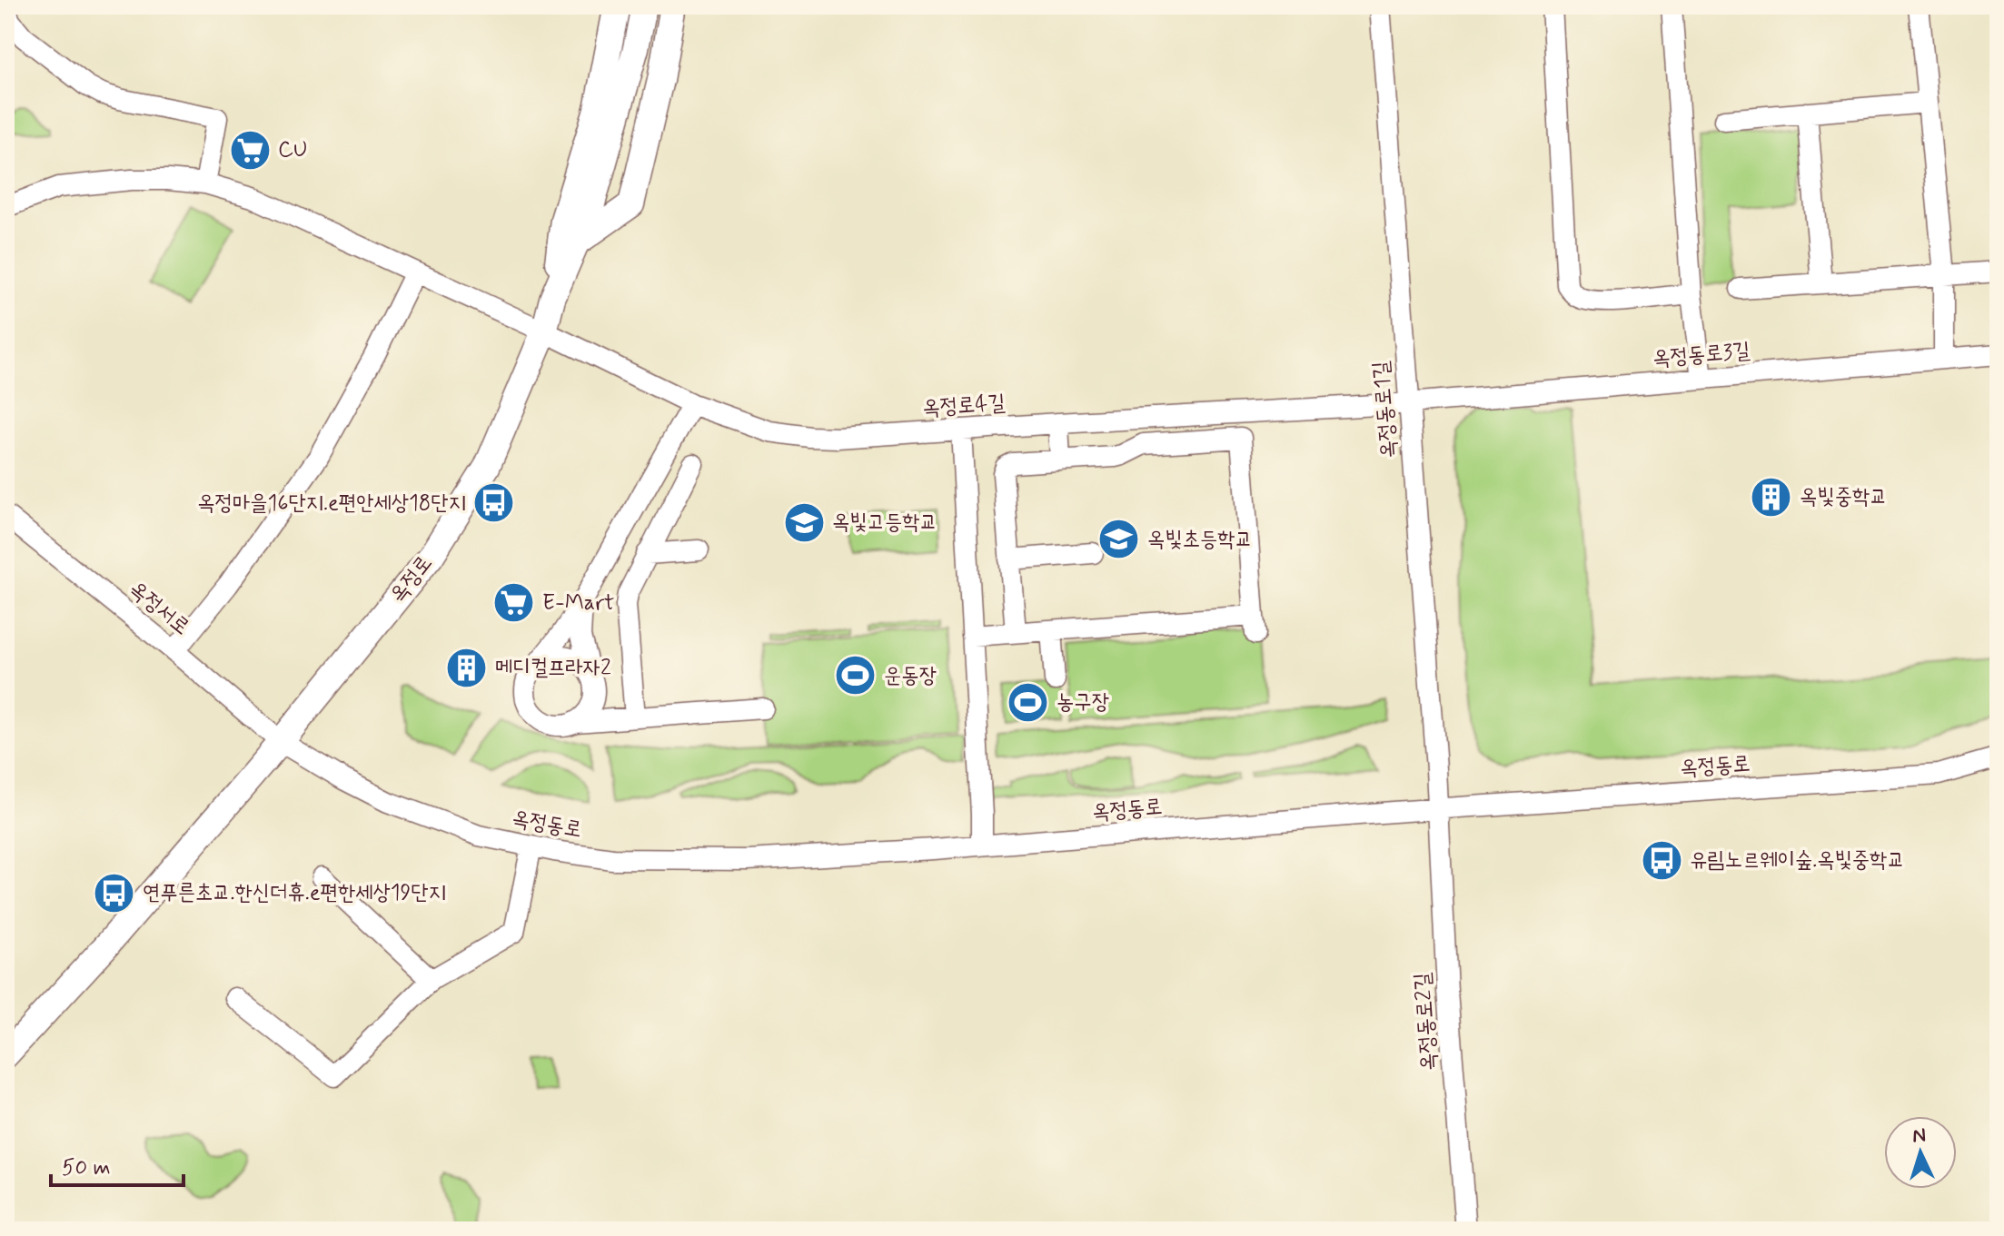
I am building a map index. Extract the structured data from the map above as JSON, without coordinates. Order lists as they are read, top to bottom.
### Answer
{
  "streets": {
    "main road": ["옥정로"],
    "street": [
      "옥정동로3길",
      "옥정로4길",
      "옥정동로1길",
      "옥정서로",
      "옥정동로",
      "옥정동로2길"
    ]
  },
  "crossings": [
    ["옥정동로3길", "옥정로4길"],
    ["옥정동로3길", "옥정동로1길"],
    ["옥정로4길", "옥정동로1길"],
    ["옥정로4길", "옥정로"],
    ["옥정동로1길", "옥정동로"],
    ["옥정동로1길", "옥정동로2길"],
    ["옥정로", "옥정서로"],
    ["옥정로", "옥정동로"],
    ["옥정서로", "옥정동로"],
    ["옥정동로", "옥정동로2길"]
  ],
  "places": {
    "supermarket": ["CU", "E-Mart"],
    "building": ["옥빛중학교", "메디컬프라자2"],
    "bus stop": ["옥정마을16단지.e편안세상18단지", "유림노르웨이숲.옥빛중학교", "연푸른초교.한신더휴.e편한세상19단지"],
    "school or university": ["옥빛고등학교", "옥빛초등학교"],
    "sports": ["운동장", "농구장"]
  },
  "scale_bar": "50 m",
  "north": "top"
}
